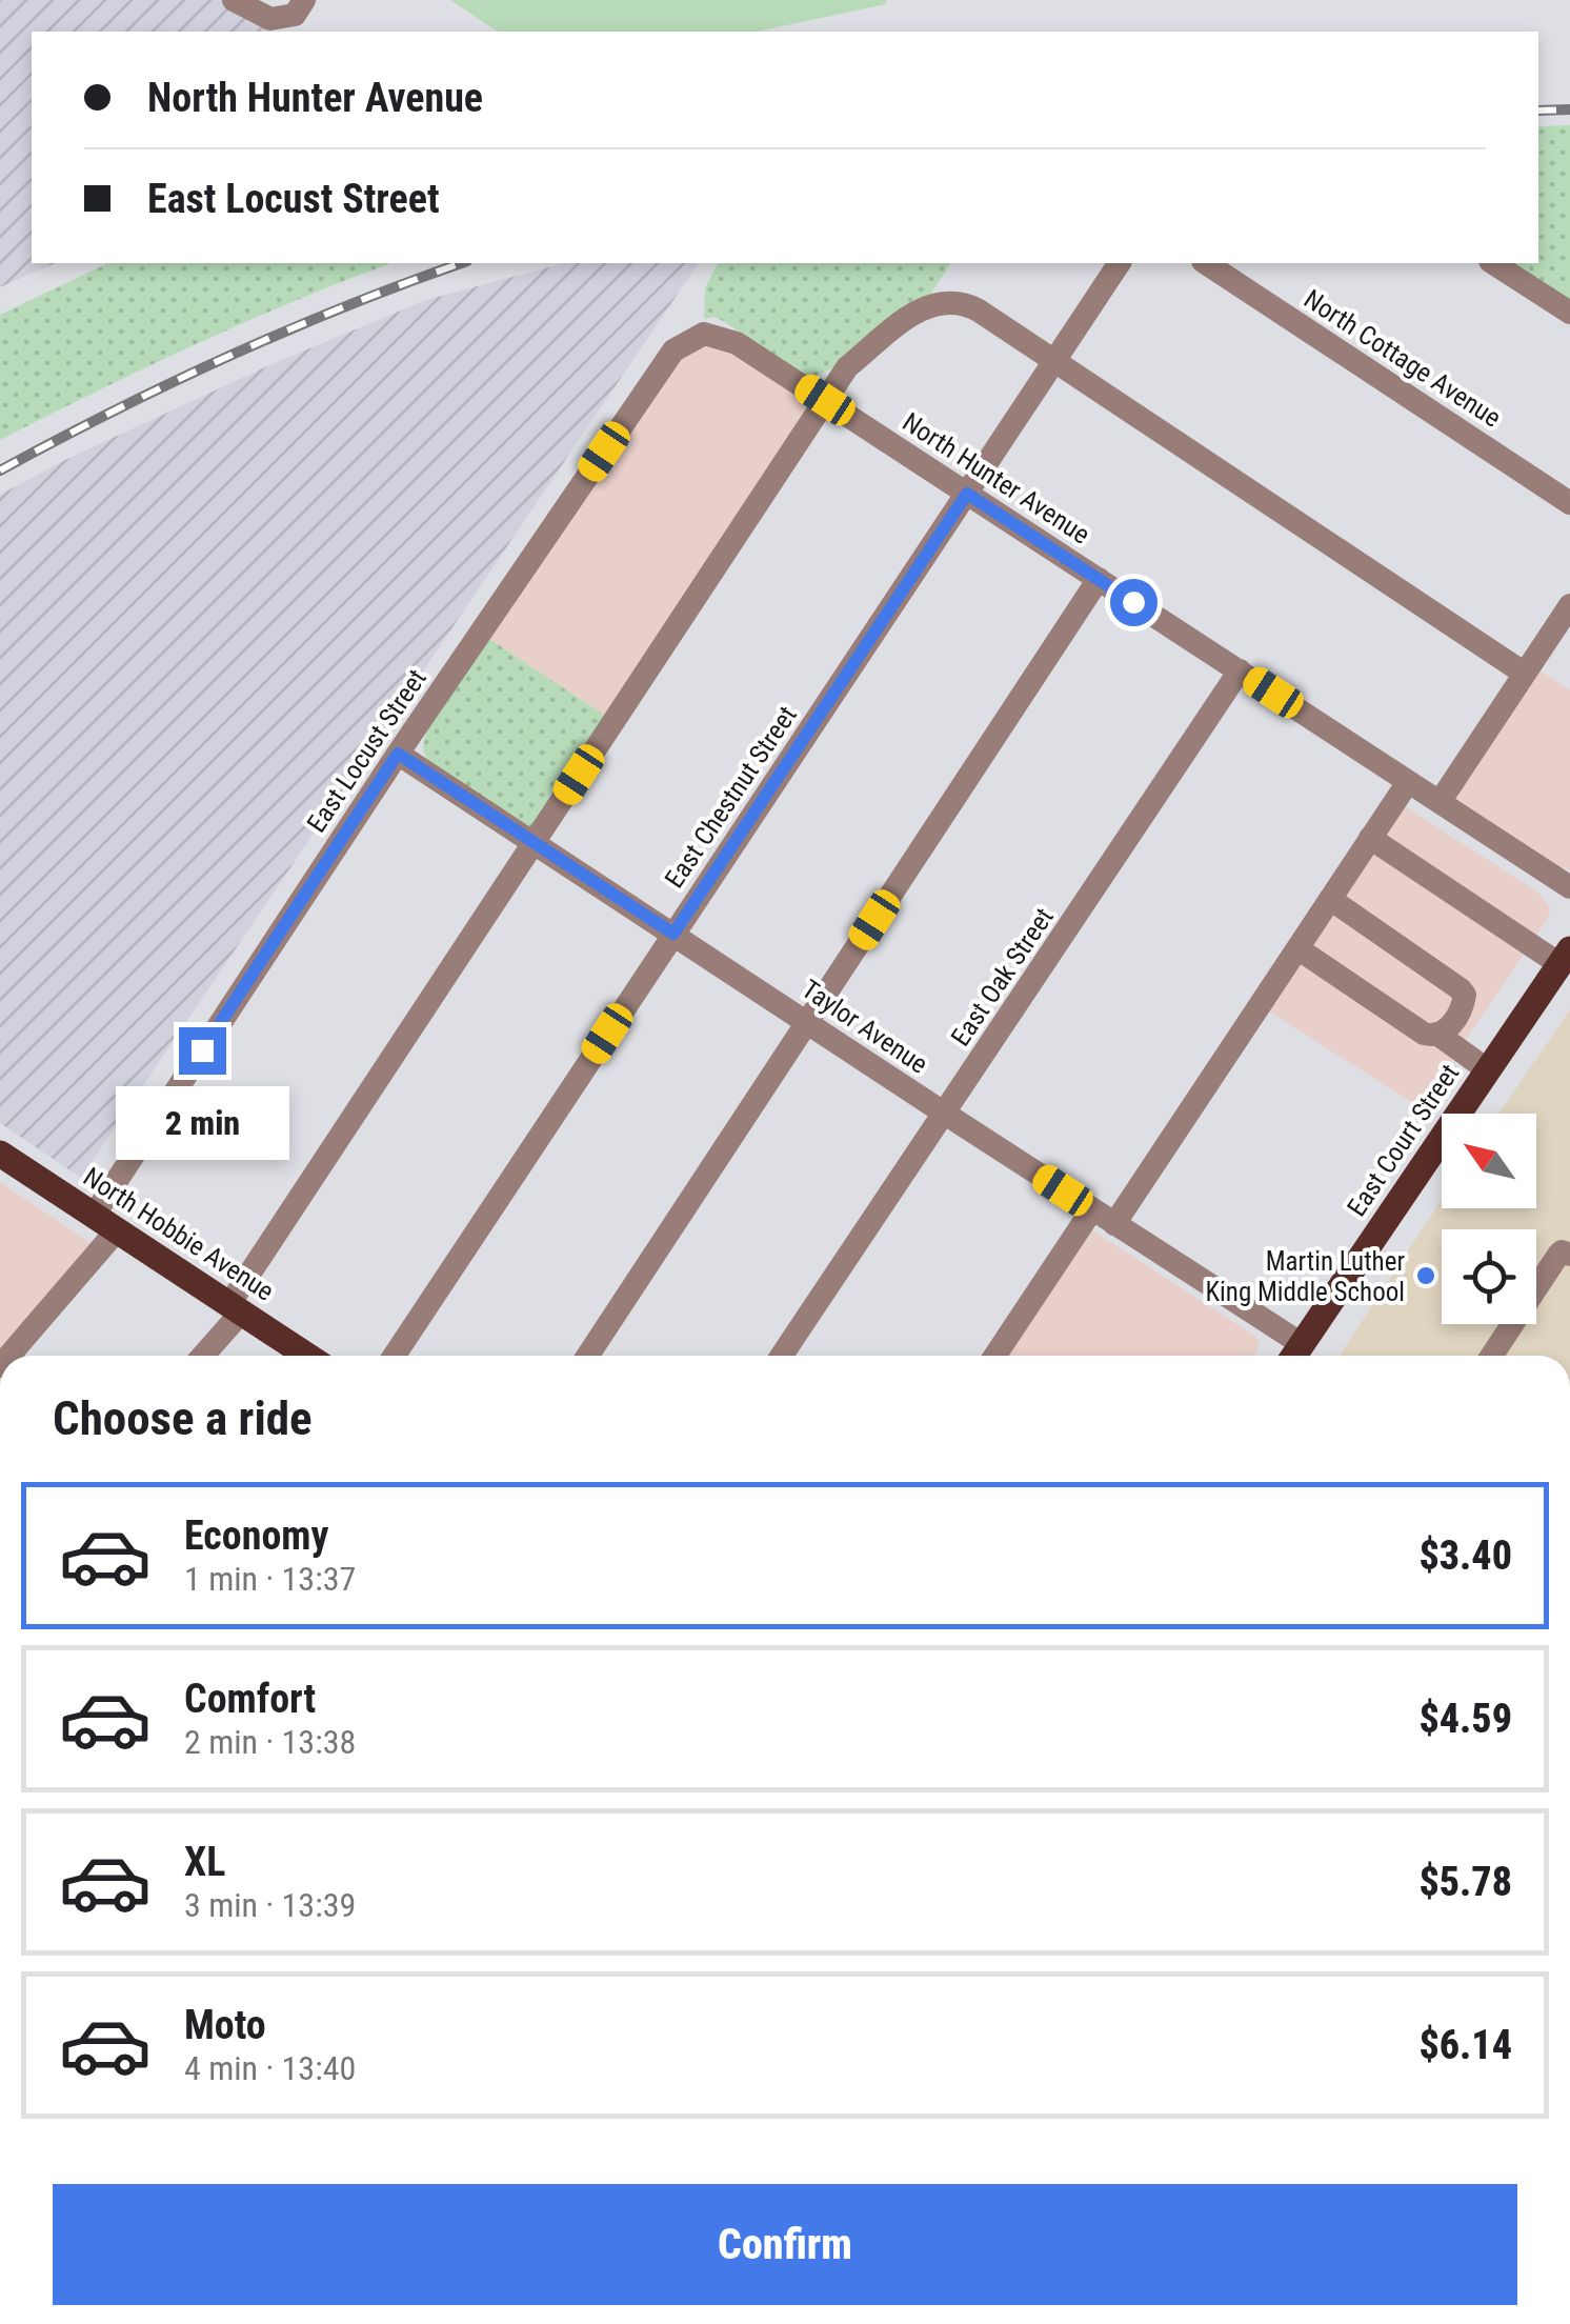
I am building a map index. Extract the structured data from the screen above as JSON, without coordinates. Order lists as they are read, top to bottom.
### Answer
{
  "streets": {
    "main road": ["East Court Street", "North Hobbie Avenue"],
    "street": [
      "North Cottage Avenue",
      "North Hunter Avenue",
      "East Locust Street",
      "East Chestnut Street",
      "East Oak Street",
      "Taylor Avenue"
    ]
  },
  "crossings": [
    ["North Hunter Avenue", "East Locust Street"],
    ["North Hunter Avenue", "East Chestnut Street"],
    ["North Hunter Avenue", "East Oak Street"],
    ["East Locust Street", "Taylor Avenue"],
    ["East Locust Street", "North Hobbie Avenue"],
    ["East Chestnut Street", "Taylor Avenue"],
    ["East Oak Street", "Taylor Avenue"],
    ["Taylor Avenue", "East Court Street"]
  ],
  "places": ["Martin Luther King Middle School"],
  "north": "top left",
  "page": {
    "banner": ["North Hunter Avenue", "East Locust Street"],
    "bubble": "2 min",
    "heading": "Choose a ride",
    "list": [
      {
        "name": "Economy",
        "note": "1 min · 13:37",
        "value": "$3.40"
      },
      {
        "name": "Comfort",
        "note": "2 min · 13:38",
        "value": "$4.59"
      },
      {
        "name": "XL",
        "note": "3 min · 13:39",
        "value": "$5.78"
      },
      {
        "name": "Moto",
        "note": "4 min · 13:40",
        "value": "$6.14"
      }
    ],
    "buttons": "Confirm"
  }
}
